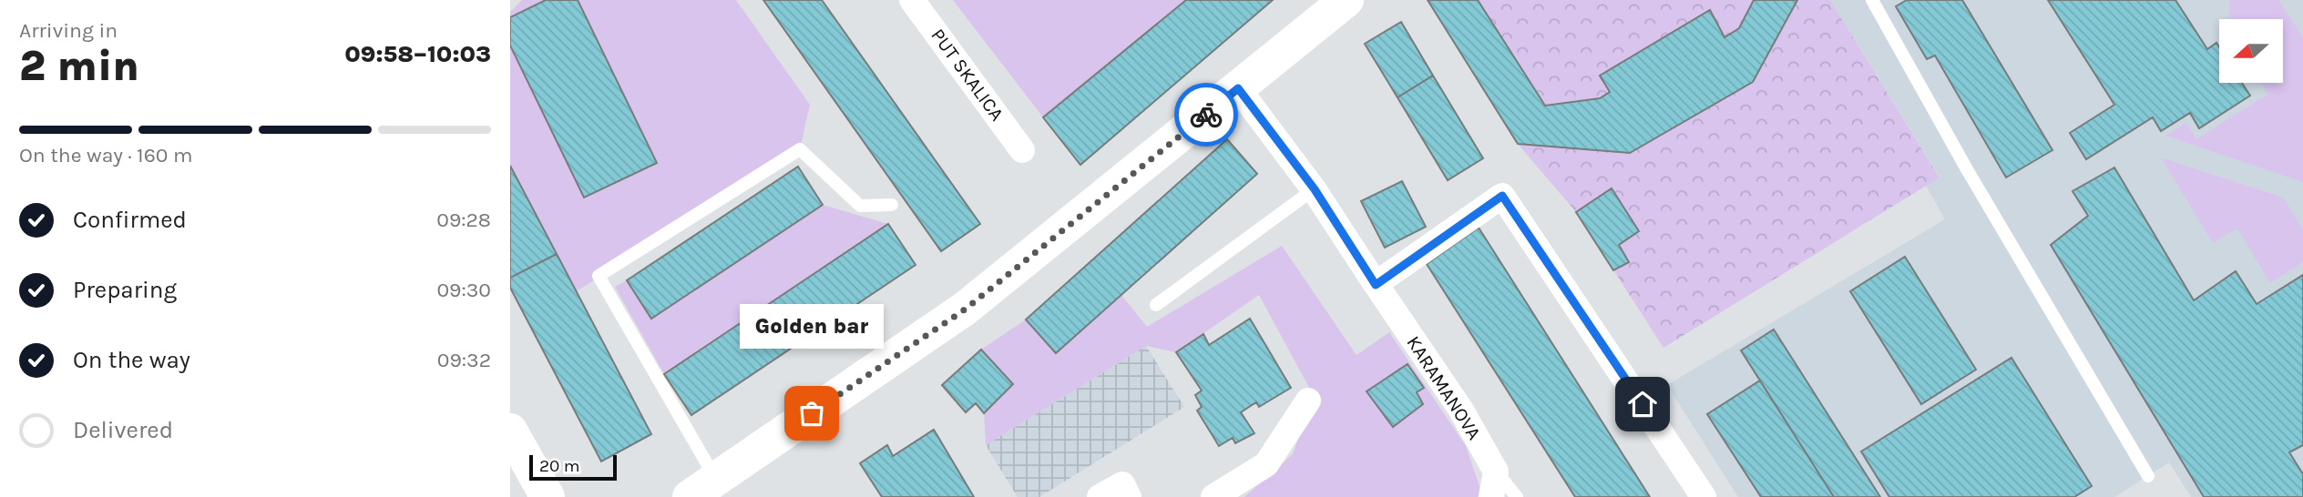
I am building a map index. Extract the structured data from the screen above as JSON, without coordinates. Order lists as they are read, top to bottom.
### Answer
{
  "streets": {
    "street": ["PUT SKALICA", "KARAMANOVA"]
  },
  "places": ["Golden bar"],
  "scale_bar": "20 m",
  "north": "left",
  "page": {
    "heading": ["2 min", "Arriving in", "09:58–10:03"],
    "bar": "On the way · 160 m",
    "list": [
      ["Confirmed", "09:28"],
      ["Preparing", "09:30"],
      ["On the way", "09:32"],
      "Delivered"
    ],
    "bubble": "Golden bar",
    "scale": "20 m"
  }
}
